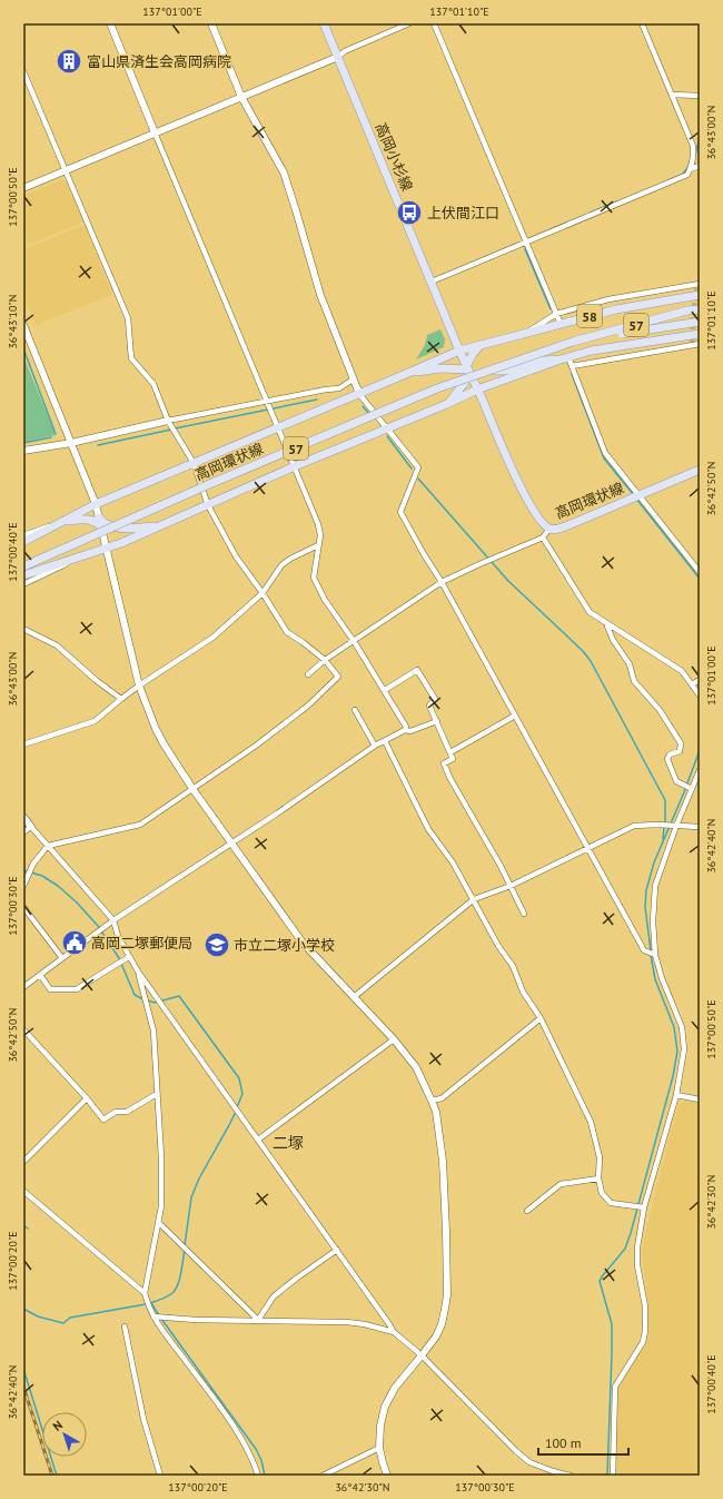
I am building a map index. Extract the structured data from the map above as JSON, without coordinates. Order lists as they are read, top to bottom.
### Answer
{
  "streets": {
    "main road": [
      "高岡小杉線",
      "58",
      "57",
      "高岡環状線"
    ]
  },
  "crossings": [
    ["高岡小杉線", "58"],
    ["高岡小杉線", "57"],
    ["高岡小杉線", "高岡環状線"],
    ["58", "57"],
    ["58", "高岡環状線"],
    ["57", "高岡環状線"]
  ],
  "districts": ["二塚"],
  "places": {
    "building": ["富山県済生会高岡病院"],
    "bus stop": ["上伏間江口"],
    "public building": ["高岡二塚郵便局"],
    "school or university": ["市立二塚小学校"]
  },
  "scale_bar": "100 m",
  "north": "top left",
  "coordinates": [
    "137°01'00\"E",
    "137°01'10\"E",
    "36°43'00\"N",
    "137°00'50\"E",
    "36°43'10\"N",
    "36°42'50\"N",
    "137°00'40\"E",
    "36°42'40\"N",
    "137°00'30\"E",
    "36°42'30\"N",
    "137°00'20\"E"
  ]
}
